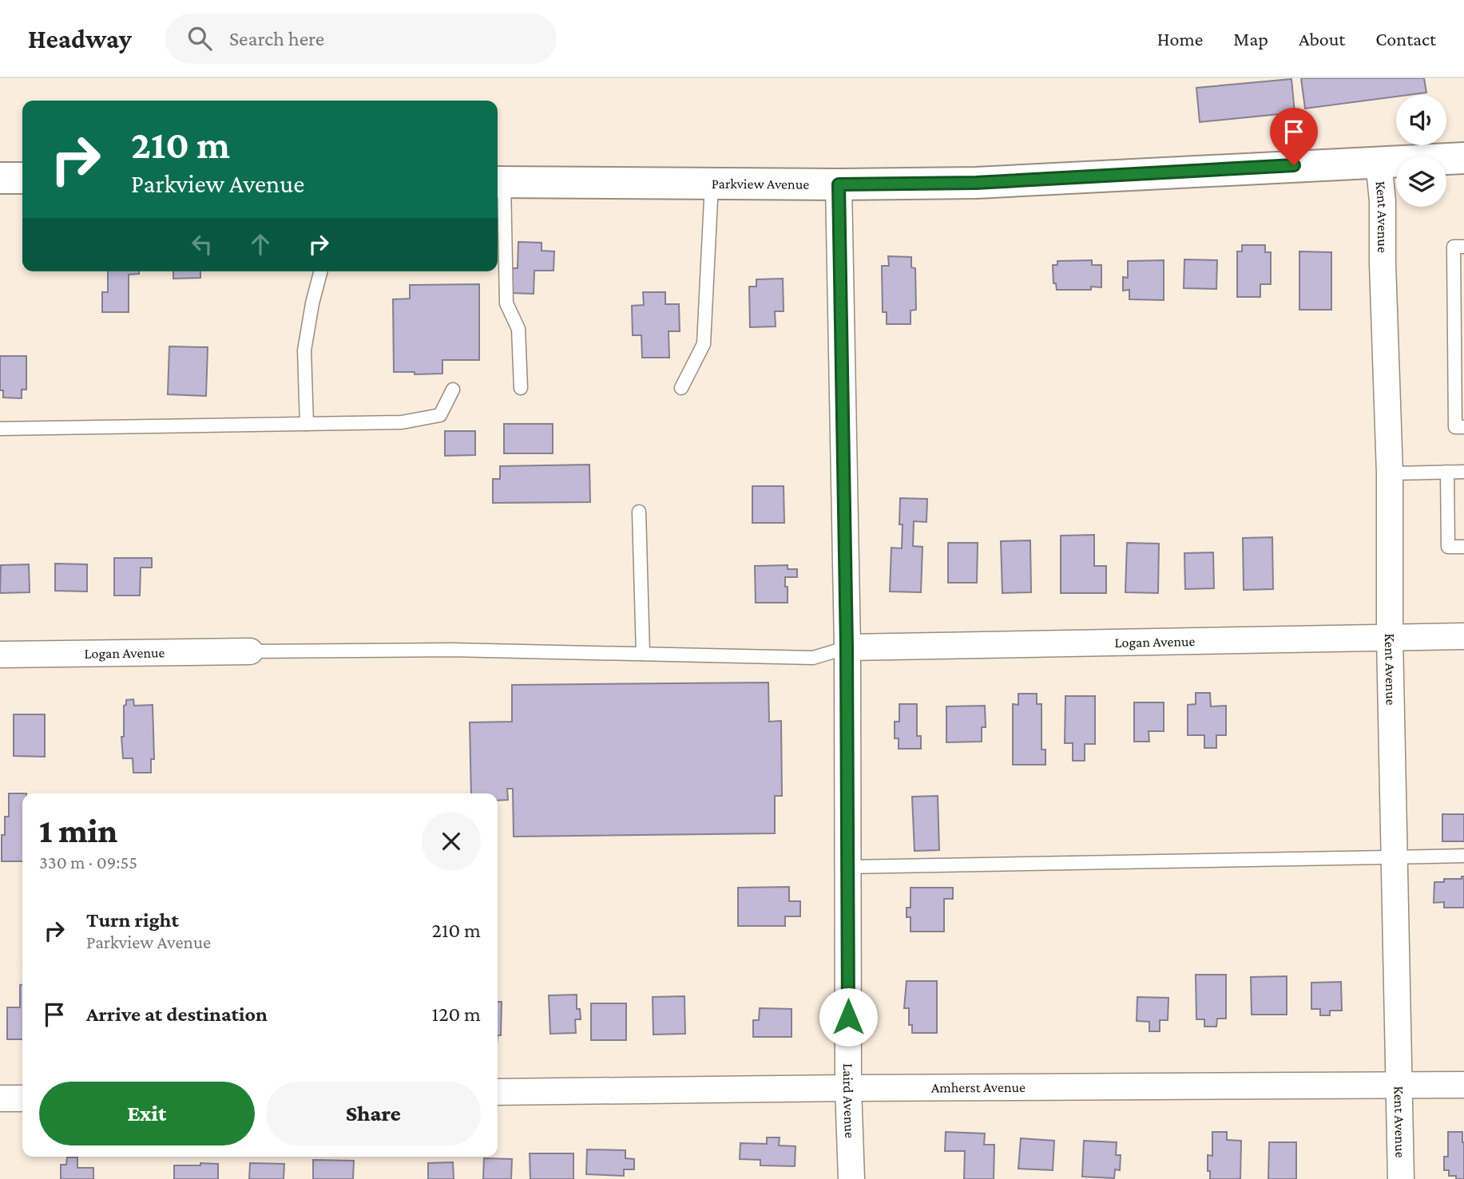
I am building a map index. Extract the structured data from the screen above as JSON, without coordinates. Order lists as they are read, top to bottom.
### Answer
{
  "streets": {
    "street": [
      "Parkview Avenue",
      "Kent Avenue",
      "Logan Avenue",
      "Amherst Avenue",
      "Laird Avenue"
    ]
  },
  "crossings": [
    ["Parkview Avenue", "Kent Avenue"],
    ["Parkview Avenue", "Laird Avenue"],
    ["Kent Avenue", "Logan Avenue"],
    ["Kent Avenue", "Amherst Avenue"],
    ["Logan Avenue", "Laird Avenue"],
    ["Amherst Avenue", "Laird Avenue"]
  ],
  "page": {
    "header": "Headway",
    "search": "Search here",
    "nav": [
      "Home",
      "Map",
      "About",
      "Contact"
    ],
    "turn": ["210 m", "Parkview Avenue"],
    "heading": ["1 min", "330 m · 09:55"],
    "list": [
      {
        "name": "Turn right",
        "note": "Parkview Avenue",
        "value": "210 m"
      },
      {
        "name": "Arrive at destination",
        "value": "120 m"
      }
    ],
    "buttons": ["Exit", "Share"]
  }
}
